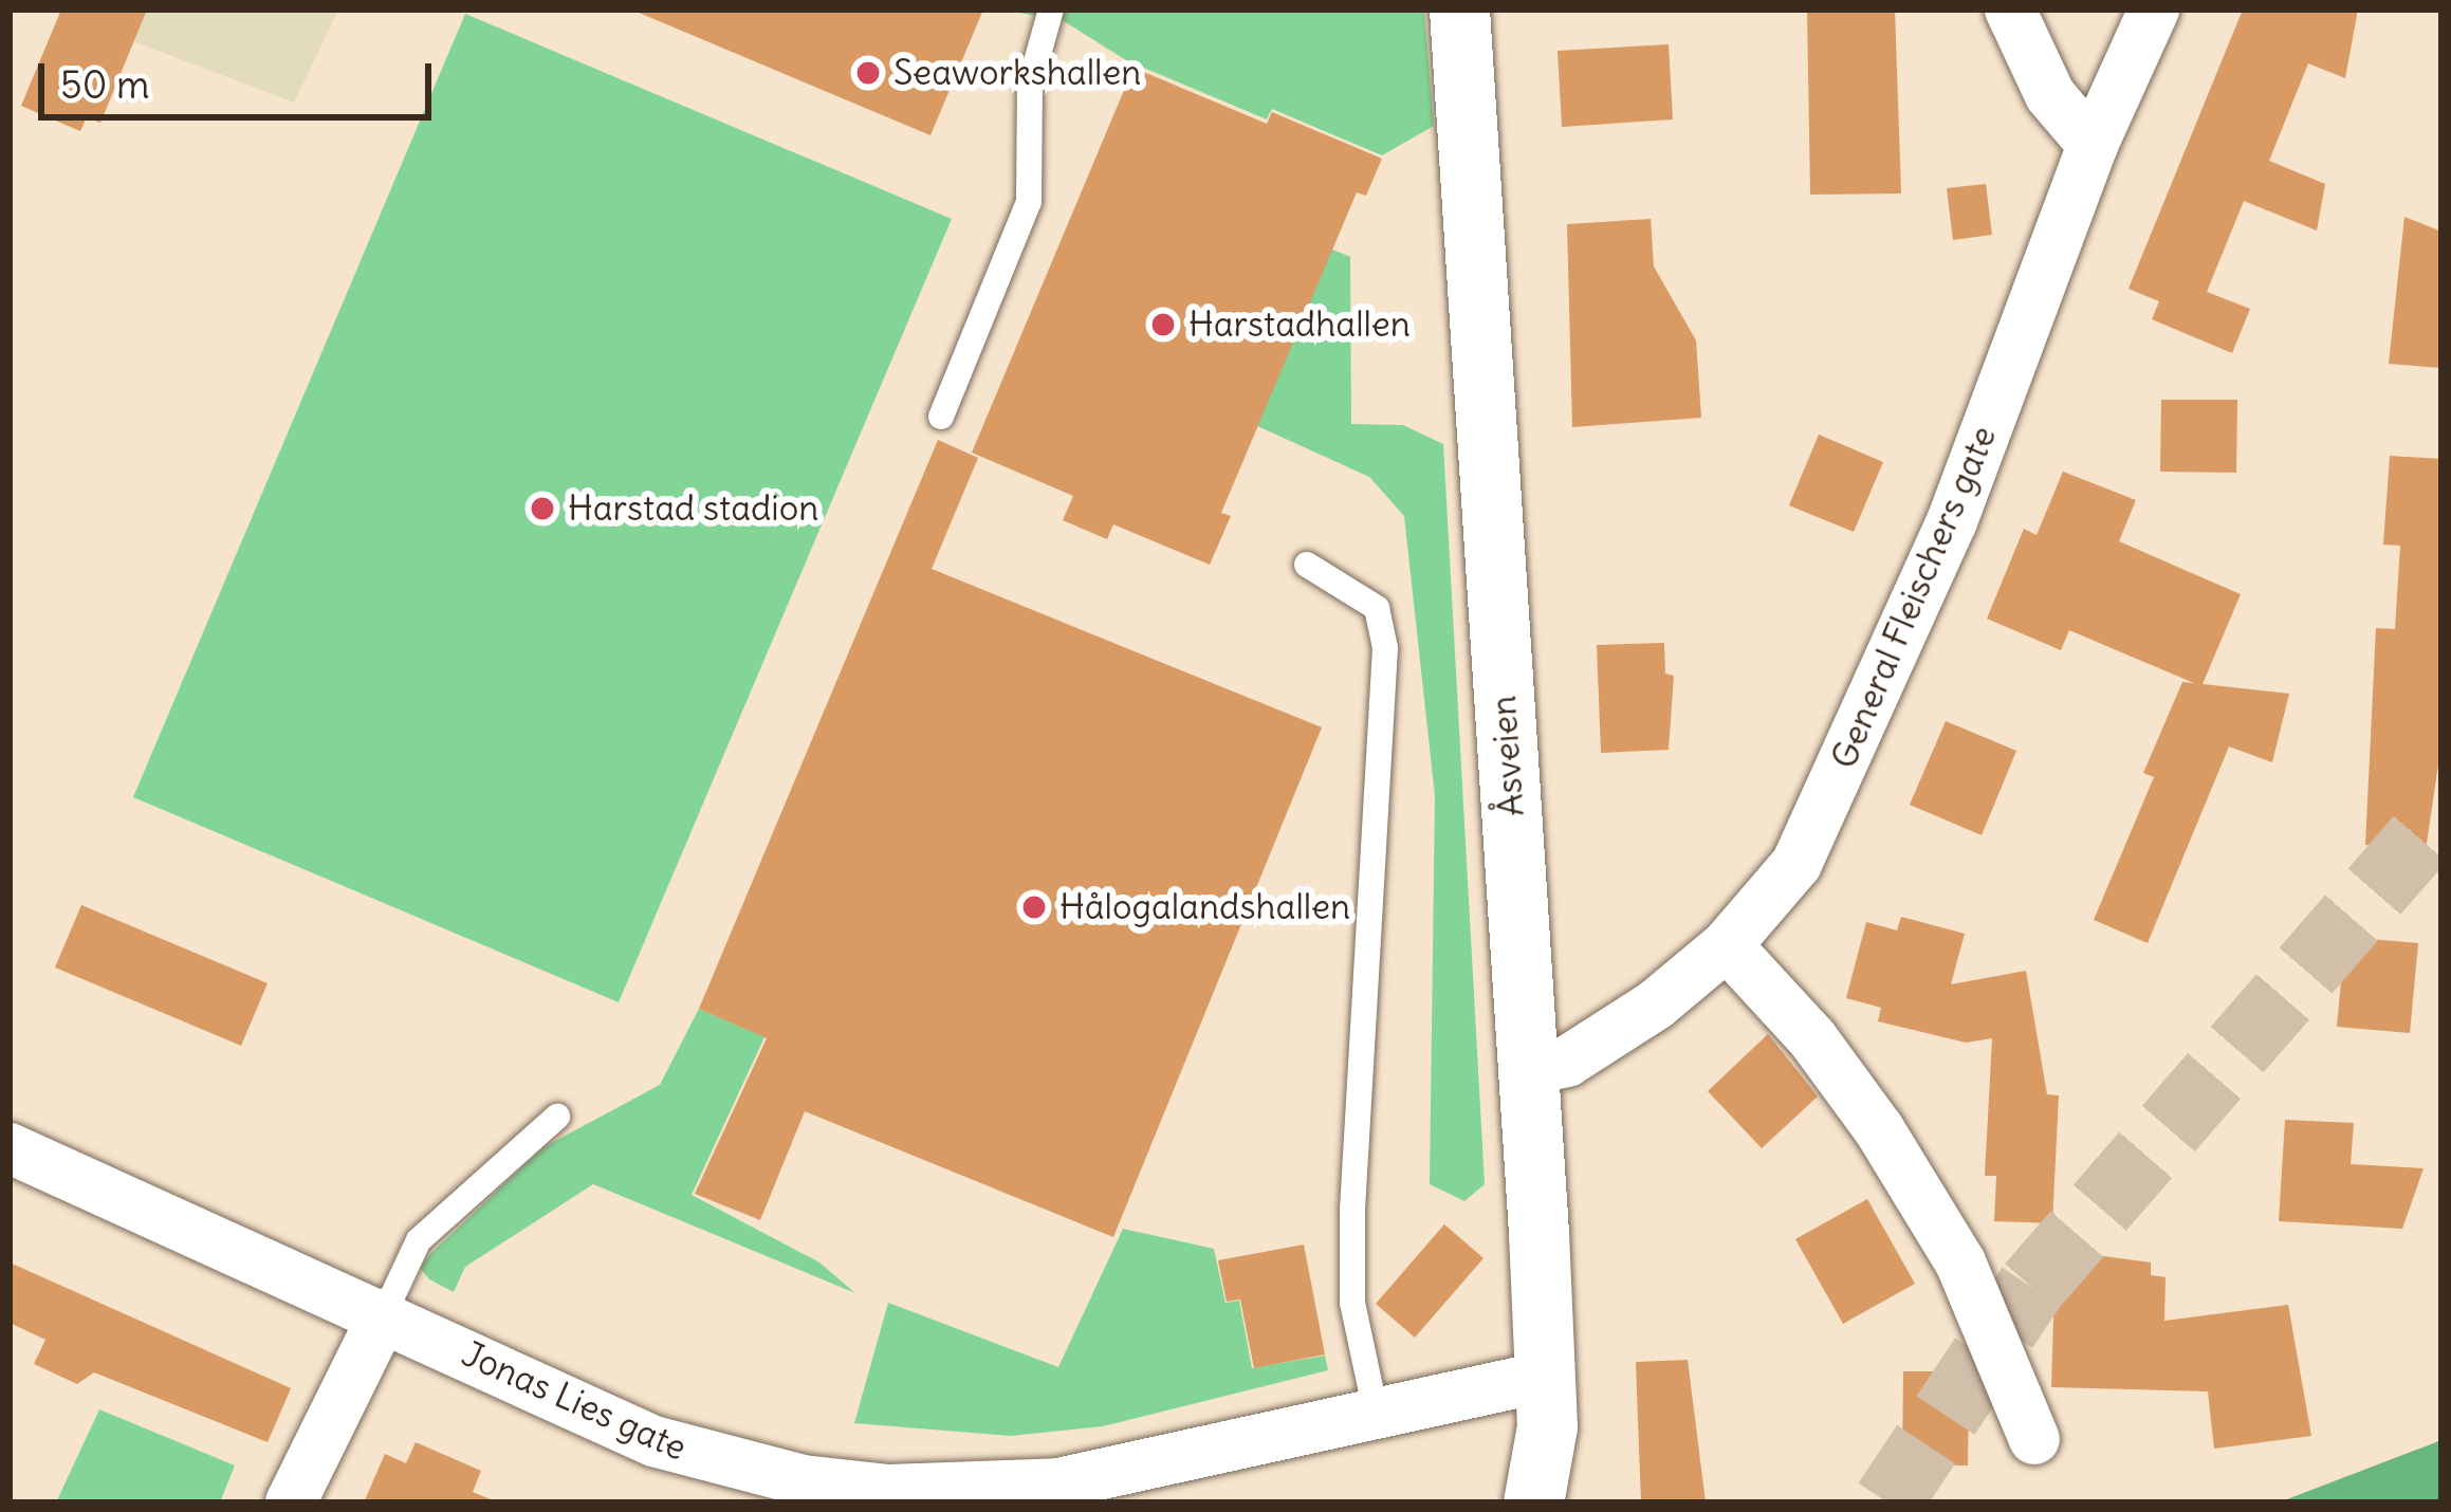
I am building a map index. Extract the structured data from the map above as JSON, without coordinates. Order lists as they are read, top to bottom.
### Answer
{
  "streets": {
    "street": ["General Fleischers gate", "Åsveien", "Jonas Lies gate"]
  },
  "crossings": [
    ["General Fleischers gate", "Åsveien"],
    ["Åsveien", "Jonas Lies gate"]
  ],
  "places": [
    "Seaworkshallen",
    "Harstadhallen",
    "Harstad stadion",
    "Hålogalandshallen"
  ],
  "scale_bar": "50 m"
}
